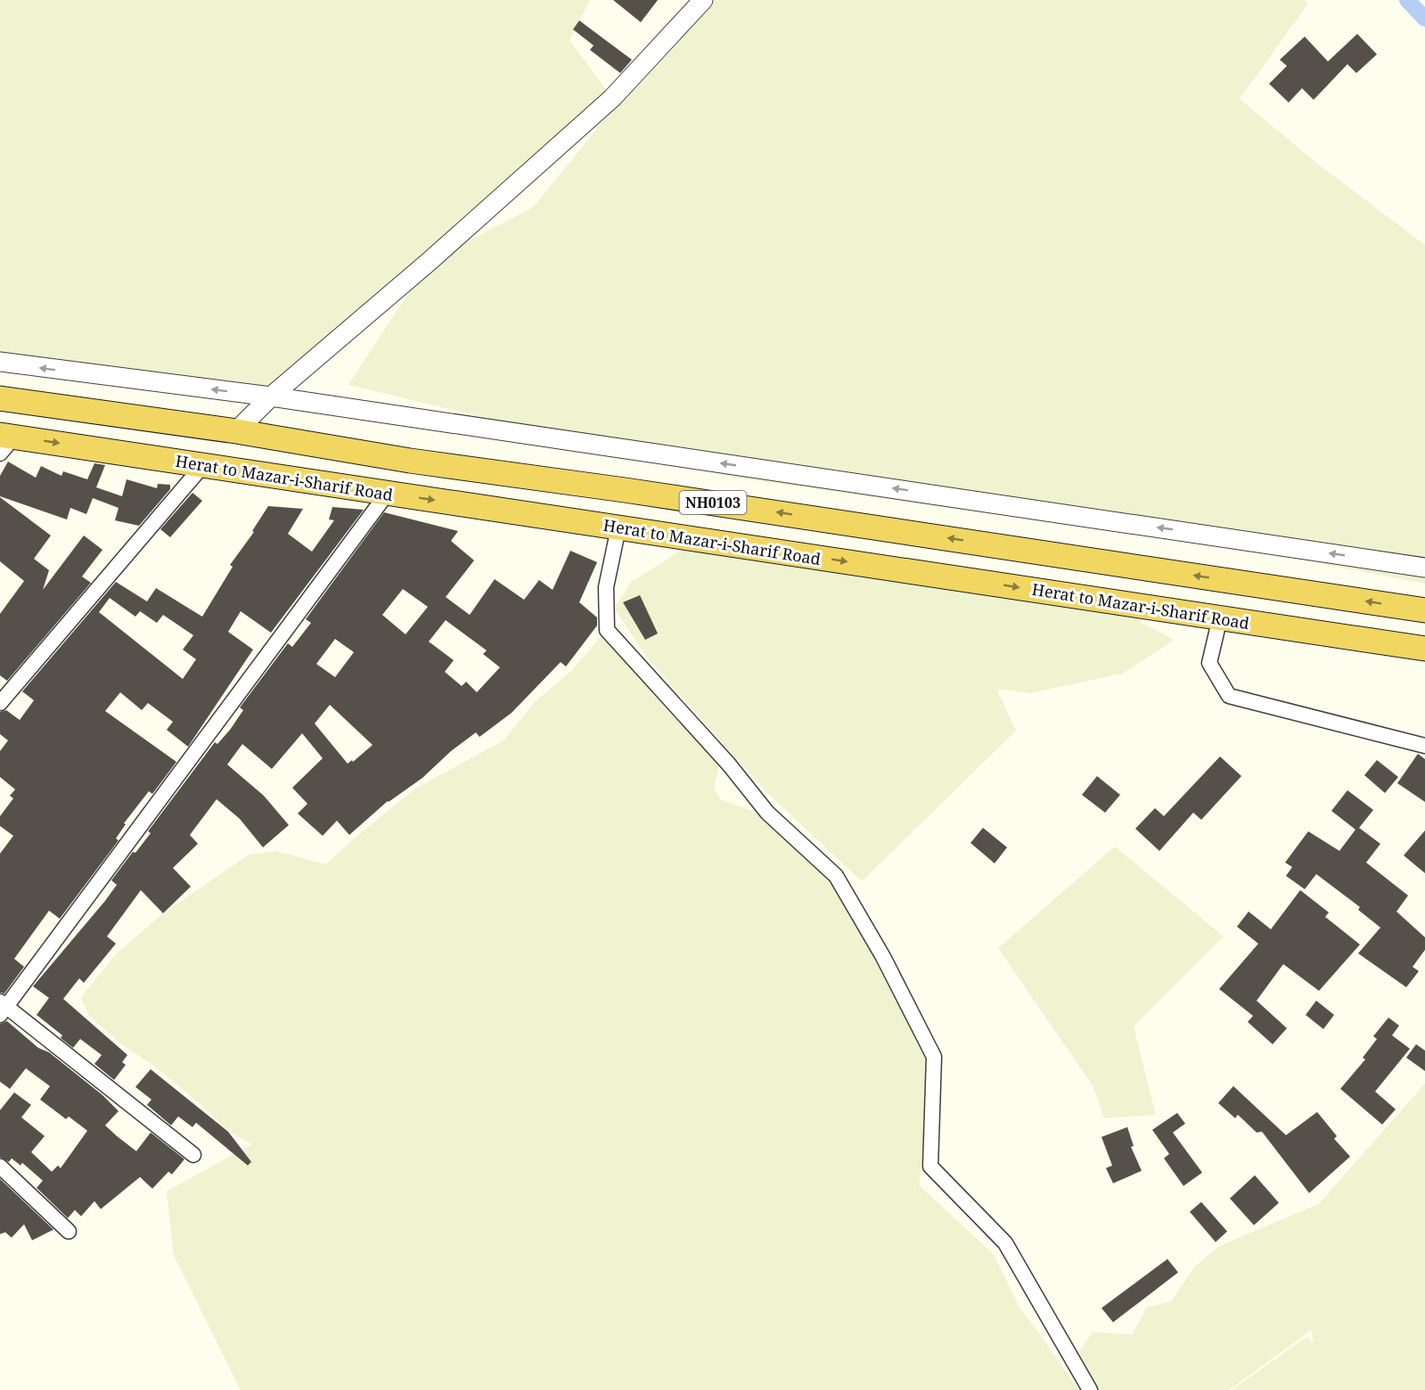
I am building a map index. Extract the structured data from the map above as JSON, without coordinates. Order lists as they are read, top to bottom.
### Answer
{
  "streets": {
    "highway": ["Herat to Mazar-i-Sharif Road", "NH0103"]
  }
}
